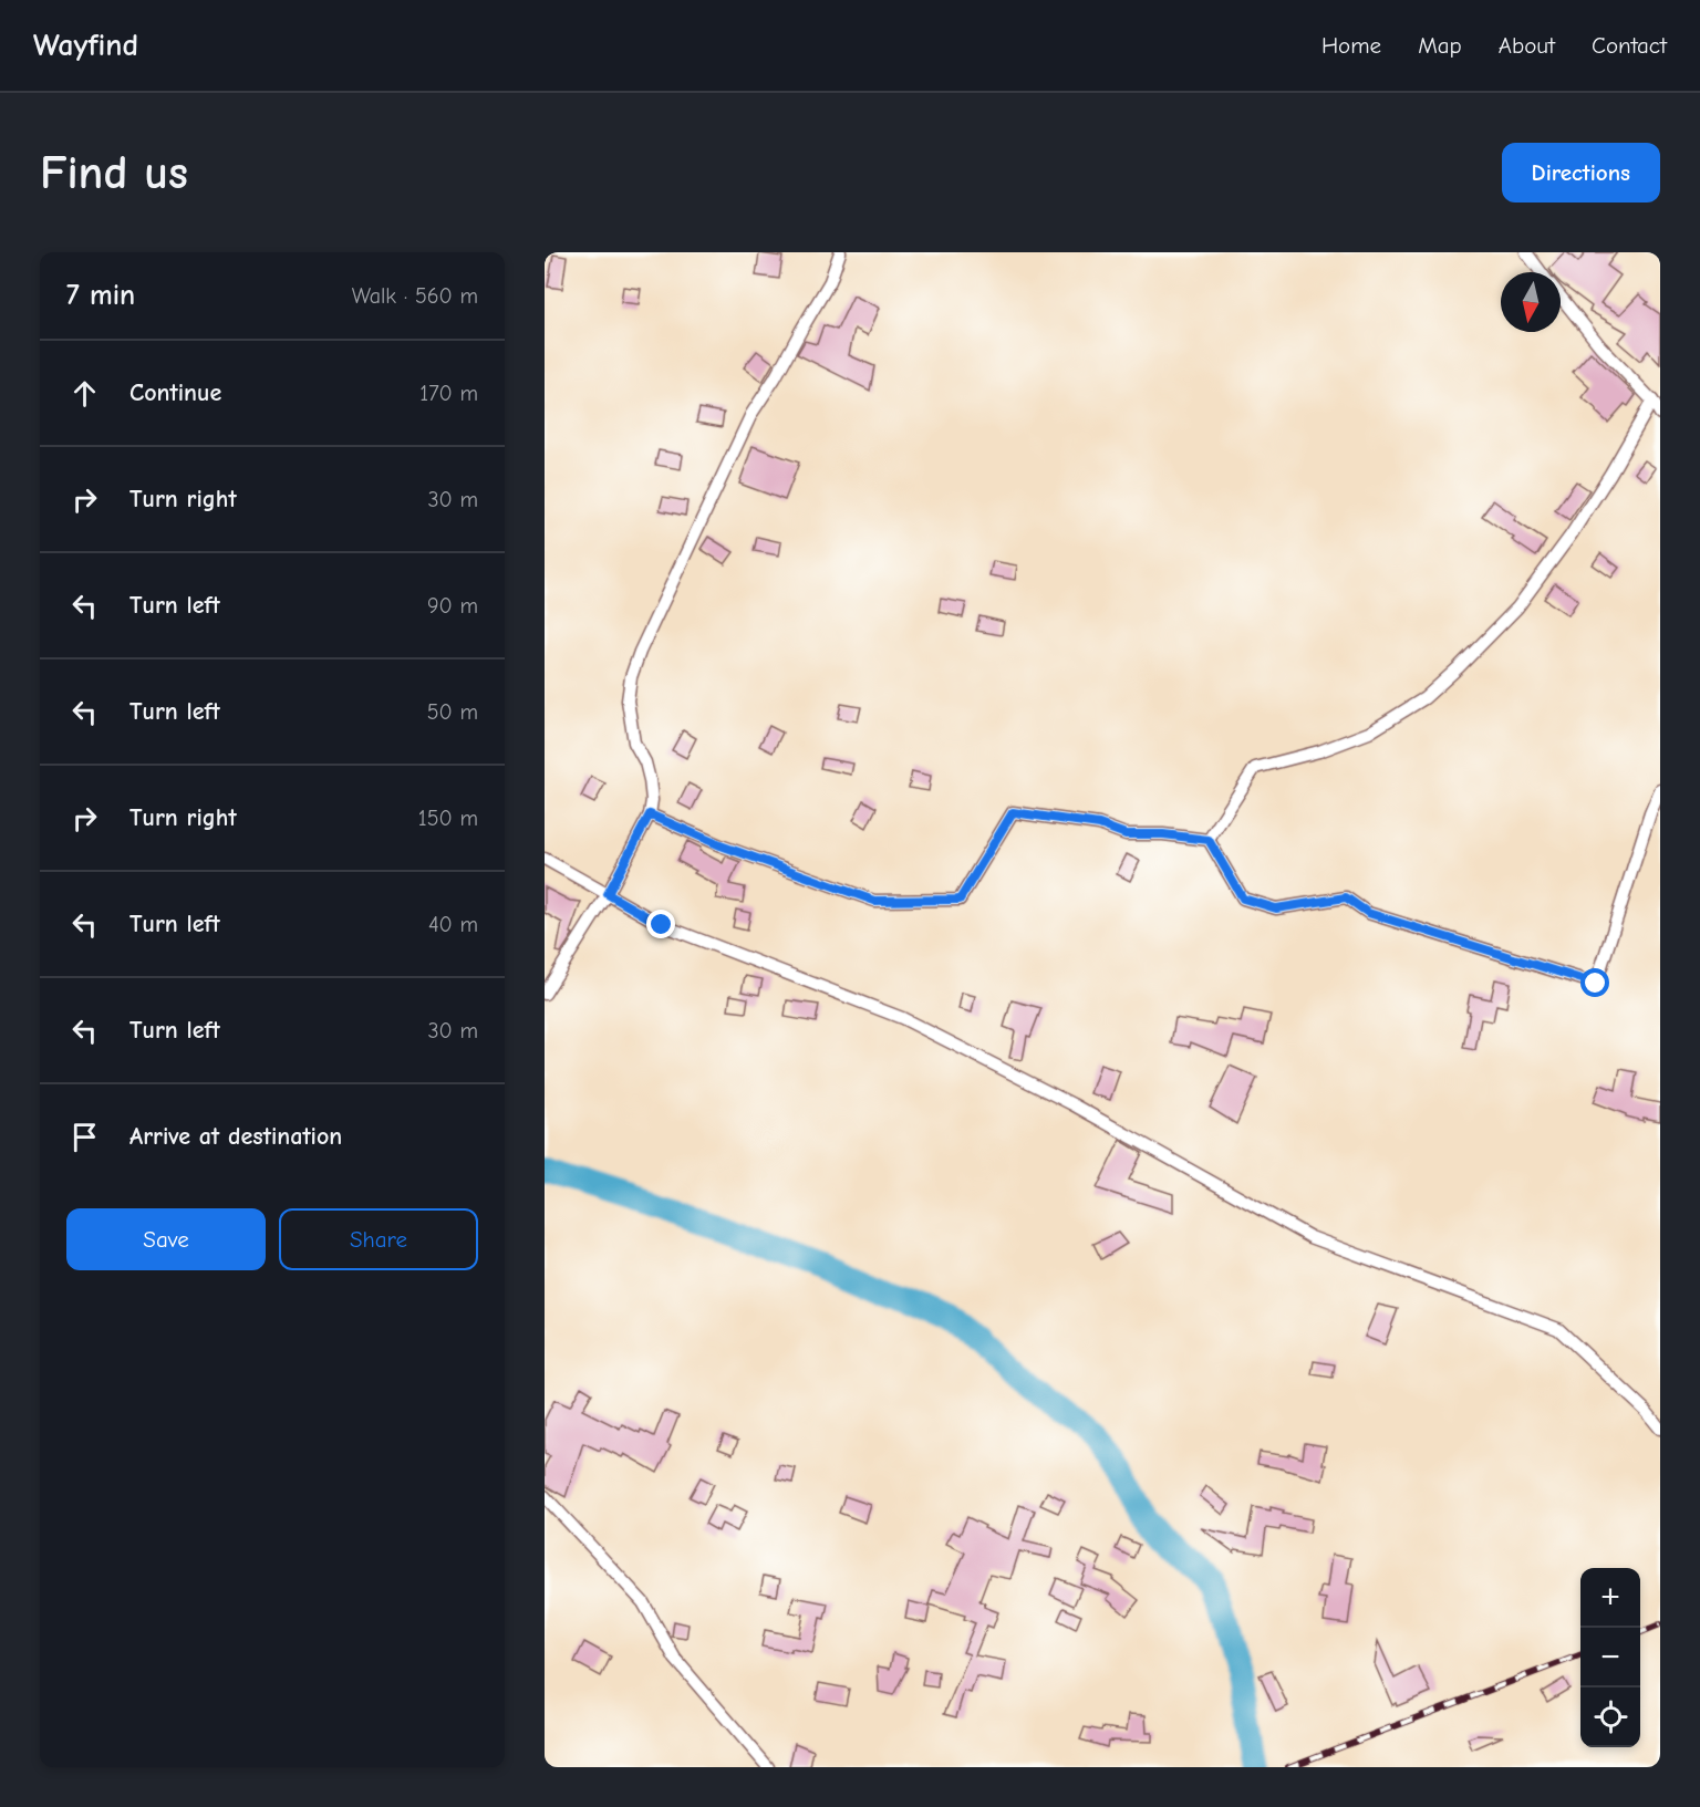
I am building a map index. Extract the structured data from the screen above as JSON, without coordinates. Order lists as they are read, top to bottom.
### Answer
{
  "north": "bottom",
  "page": {
    "header": "Wayfind",
    "nav": [
      "Home",
      "Map",
      "About",
      "Contact"
    ],
    "buttons": [
      "Directions",
      ["Save", "Share"]
    ],
    "title": "Find us",
    "heading": ["7 min", "Walk · 560 m"],
    "list": [
      ["Continue", "170 m"],
      ["Turn right", "30 m"],
      ["Turn left", "90 m"],
      ["Turn left", "50 m"],
      ["Turn right", "150 m"],
      ["Turn left", "40 m"],
      ["Turn left", "30 m"],
      "Arrive at destination"
    ],
    "map_buttons": ["+", "−"]
  }
}
